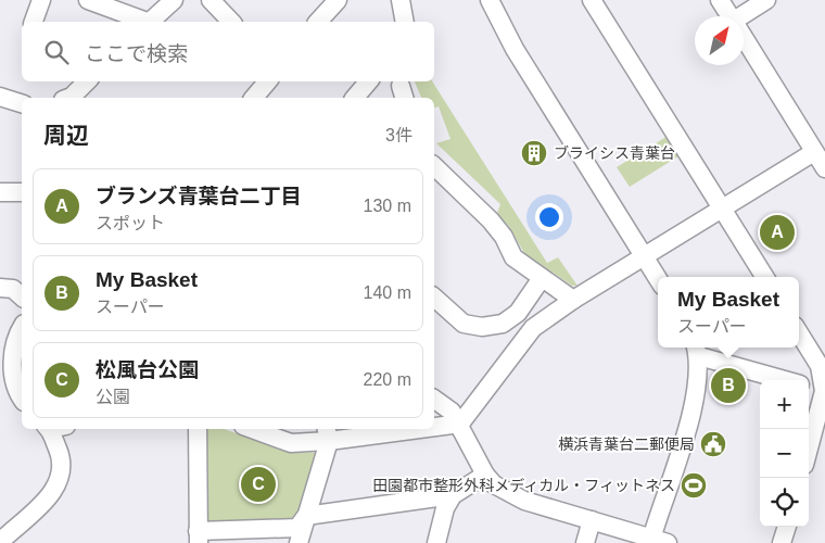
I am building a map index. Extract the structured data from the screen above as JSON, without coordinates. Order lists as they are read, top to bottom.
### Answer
{
  "places": {
    "building": ["ブライシス青葉台"],
    "public building": ["横浜青葉台二郵便局"],
    "sports": ["田園都市整形外科メディカル・フィットネス"]
  },
  "north": "top right",
  "page": {
    "search": "ここで検索",
    "heading": ["周辺", "3件"],
    "list": [
      {
        "mark": "A",
        "name": "ブランズ青葉台二丁目",
        "note": "スポット",
        "value": "130 m"
      },
      {
        "mark": "B",
        "name": "My Basket",
        "note": "スーパー",
        "value": "140 m"
      },
      {
        "mark": "C",
        "name": "松風台公園",
        "note": "公園",
        "value": "220 m"
      }
    ],
    "pins": ["A", "B", "C"],
    "popup": ["My Basket", "スーパー"],
    "map_buttons": ["+", "−"]
  }
}
